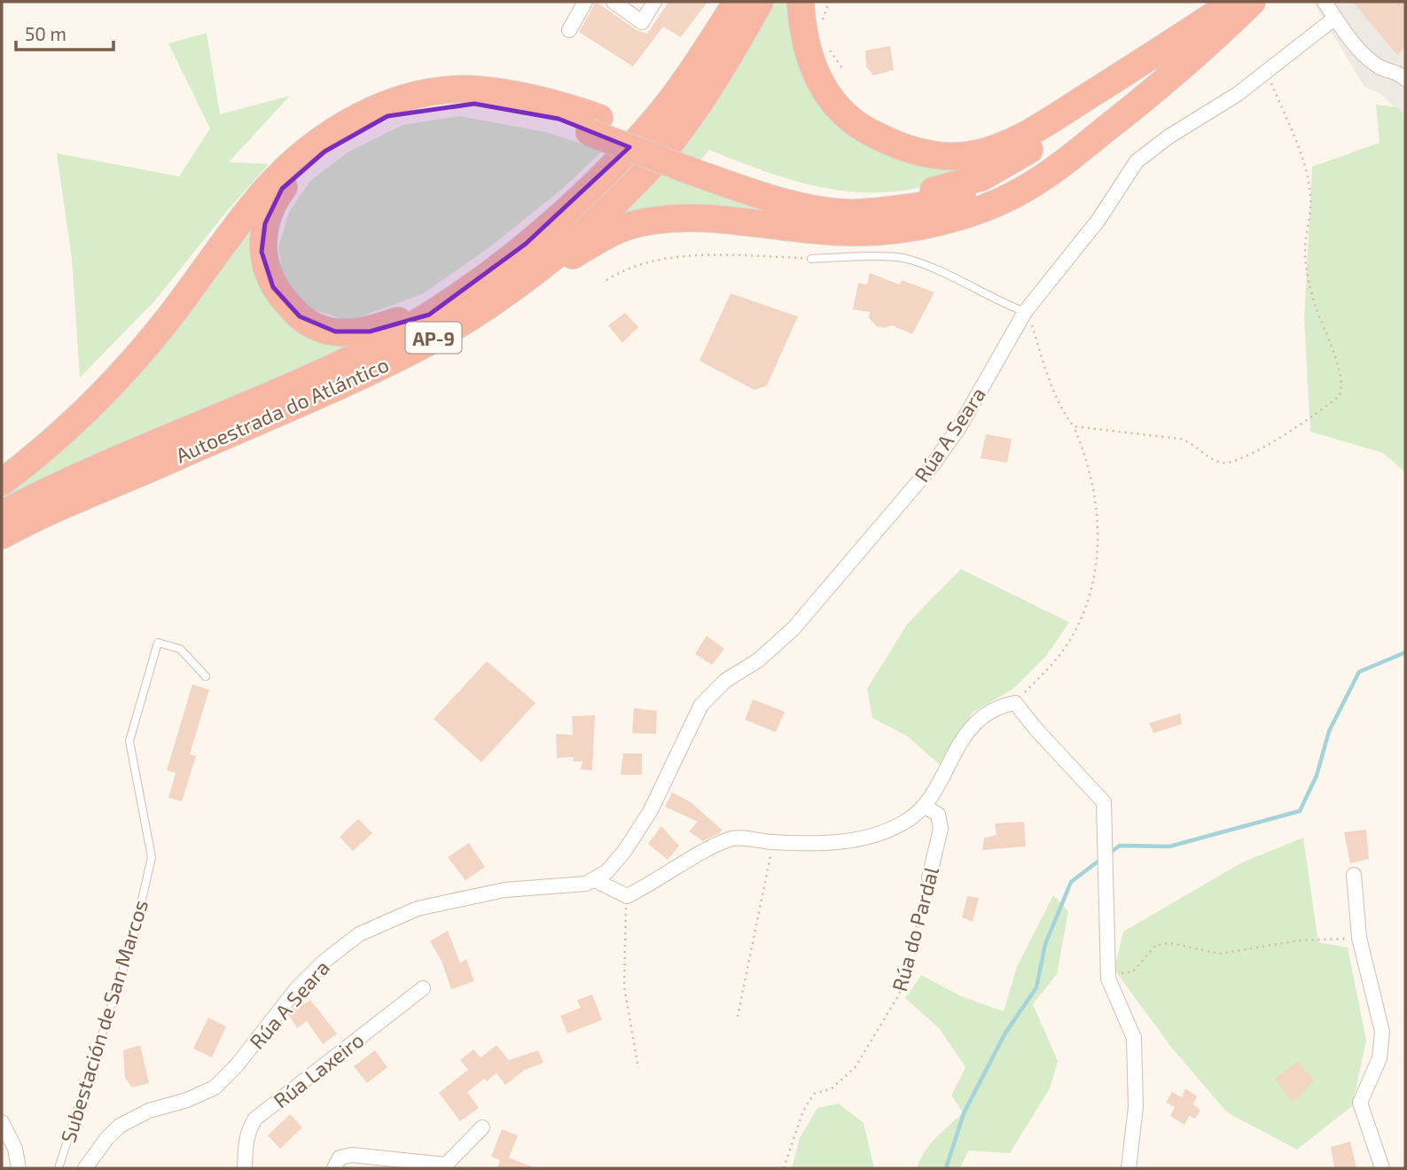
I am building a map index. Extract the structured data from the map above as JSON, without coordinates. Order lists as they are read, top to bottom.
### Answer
{
  "streets": {
    "highway": ["AP-9", "Autoestrada do Atlántico"],
    "street": ["Rúa A Seara", "Rúa do Pardal", "Rúa Laxeiro"],
    "lane": ["Subestación de San Marcos"]
  },
  "scale_bar": "50 m"
}
